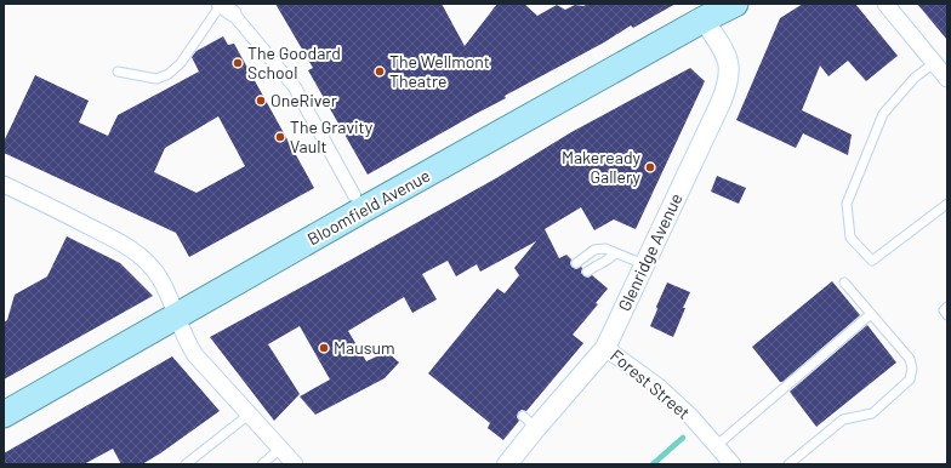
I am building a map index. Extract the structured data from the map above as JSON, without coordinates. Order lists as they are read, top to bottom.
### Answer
{
  "streets": {
    "main road": ["Bloomfield Avenue"],
    "street": ["Glenridge Avenue", "Forest Street"]
  },
  "crossings": [
    ["Bloomfield Avenue", "Glenridge Avenue"],
    ["Glenridge Avenue", "Forest Street"]
  ],
  "places": [
    "The Goodard School",
    "The Wellmont Theatre",
    "OneRiver",
    "The Gravity Vault",
    "Makeready Gallery",
    "Mausum"
  ]
}
